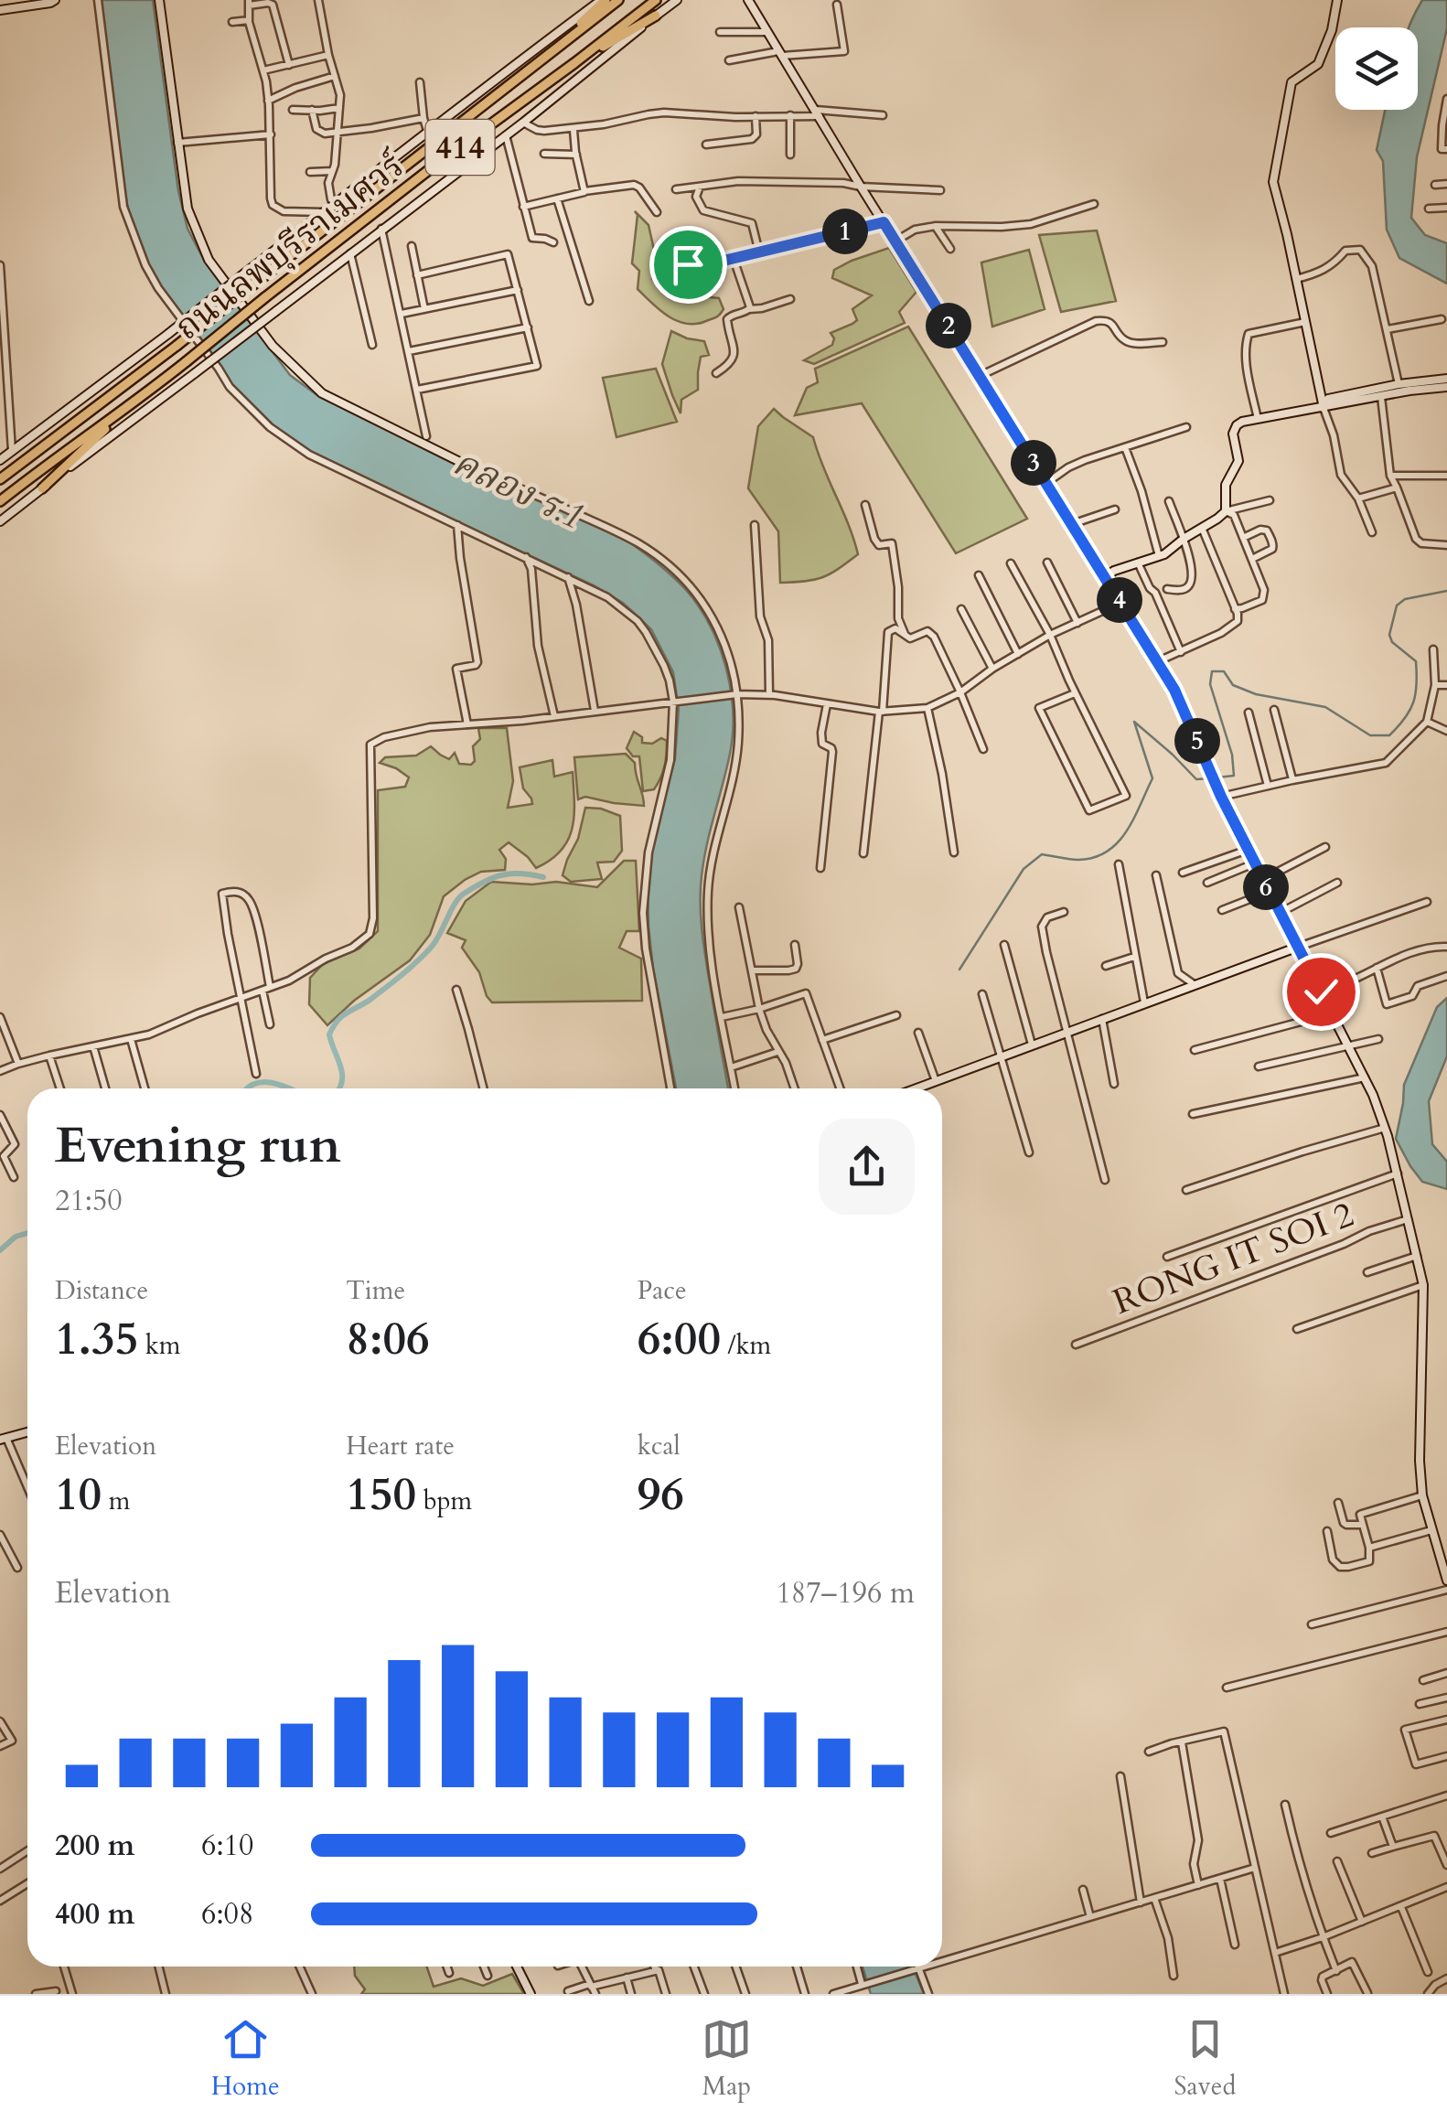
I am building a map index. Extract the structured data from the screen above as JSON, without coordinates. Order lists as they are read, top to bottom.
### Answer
{
  "streets": {
    "main road": ["414", "ถนนลพบุรีราเมศวร์"],
    "street": ["RONG IT SOI 2"]
  },
  "water": ["คลอง ร.1"],
  "page": {
    "pins": [
      "1",
      "2",
      "3",
      "4",
      "5",
      "6"
    ],
    "heading": ["Evening run", "21:50"],
    "stats": [
      ["Distance", "1.35 km"],
      ["Time", "8:06"],
      ["Pace", "6:00 /km"],
      ["Elevation", "10 m"],
      ["Heart rate", "150 bpm"],
      ["kcal", "96"]
    ],
    "chart": ["Elevation", "187–196 m"],
    "list": [
      {
        "name": "200 m",
        "note": "6:10"
      },
      {
        "name": "400 m",
        "note": "6:08"
      }
    ],
    "tabs": ["Home", "Map", "Saved"]
  }
}
